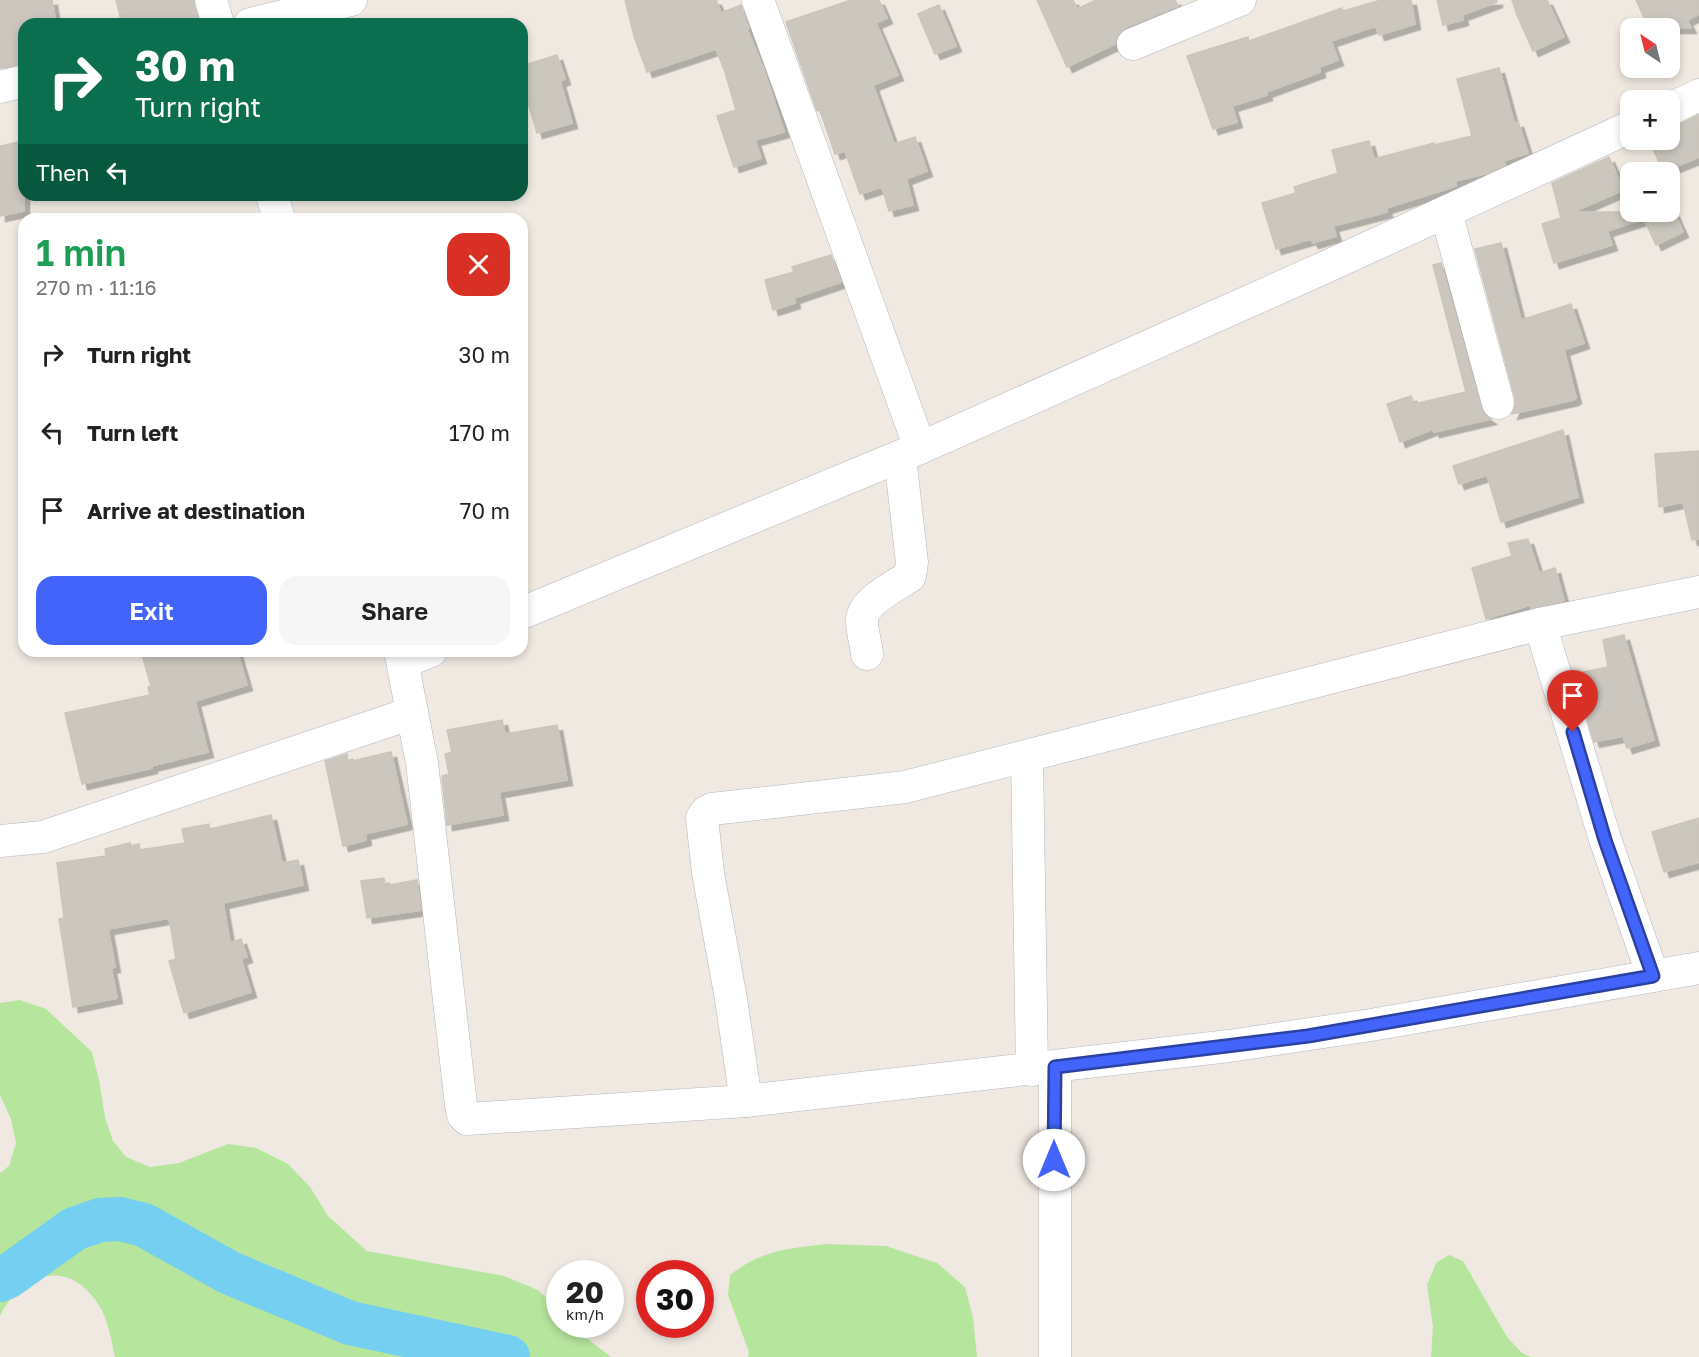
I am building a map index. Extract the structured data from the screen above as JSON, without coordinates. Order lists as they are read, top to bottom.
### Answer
{
  "north": "top left",
  "page": {
    "map_buttons": ["+", "−"],
    "turn": ["30 m", "Turn right"],
    "then": "Then",
    "heading": ["1 min", "270 m · 11:16"],
    "list": [
      {
        "name": "Turn right",
        "value": "30 m"
      },
      {
        "name": "Turn left",
        "value": "170 m"
      },
      {
        "name": "Arrive at destination",
        "value": "70 m"
      }
    ],
    "buttons": ["Exit", "Share"],
    "speed": "20 km/h",
    "limit": "30"
  }
}
